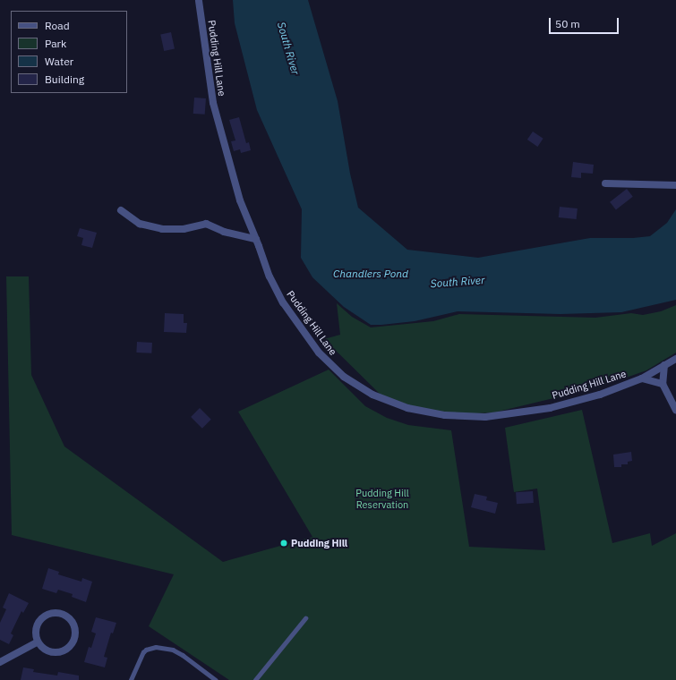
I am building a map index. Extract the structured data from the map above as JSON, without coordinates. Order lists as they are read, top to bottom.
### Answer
{
  "streets": {
    "street": ["Pudding Hill Lane"]
  },
  "water": ["South River", "Chandlers Pond"],
  "parks": ["Pudding Hill Reservation"],
  "places": ["Pudding Hill"],
  "legend": [
    "Road",
    "Park",
    "Water",
    "Building"
  ],
  "scale_bar": "50 m"
}
